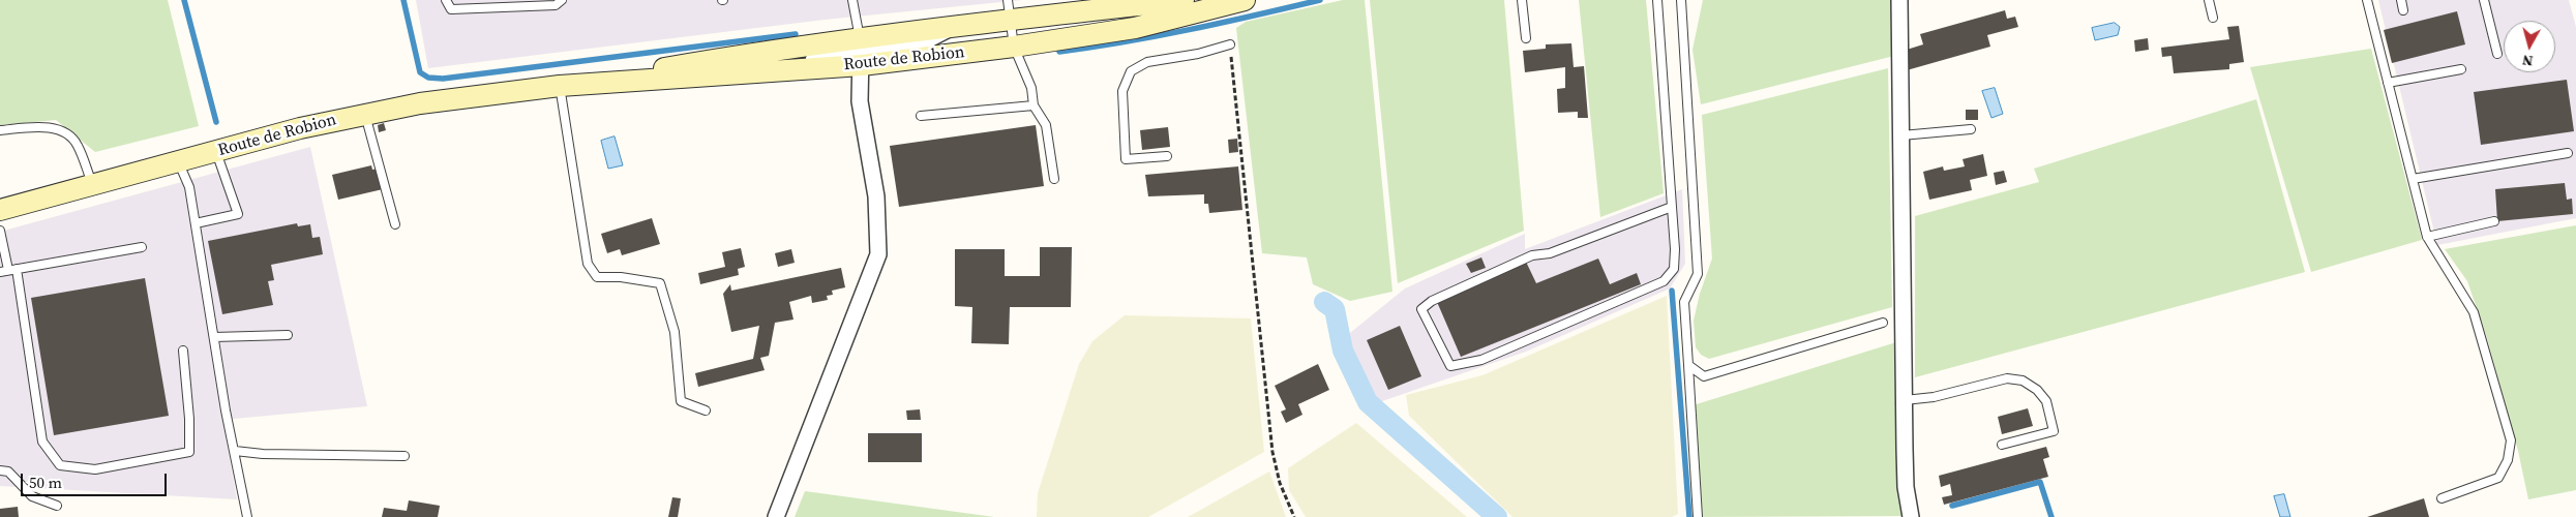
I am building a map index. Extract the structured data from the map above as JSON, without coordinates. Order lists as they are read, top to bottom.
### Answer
{
  "streets": {
    "main road": ["Route de Robion"]
  },
  "scale_bar": "50 m",
  "north": "bottom"
}
